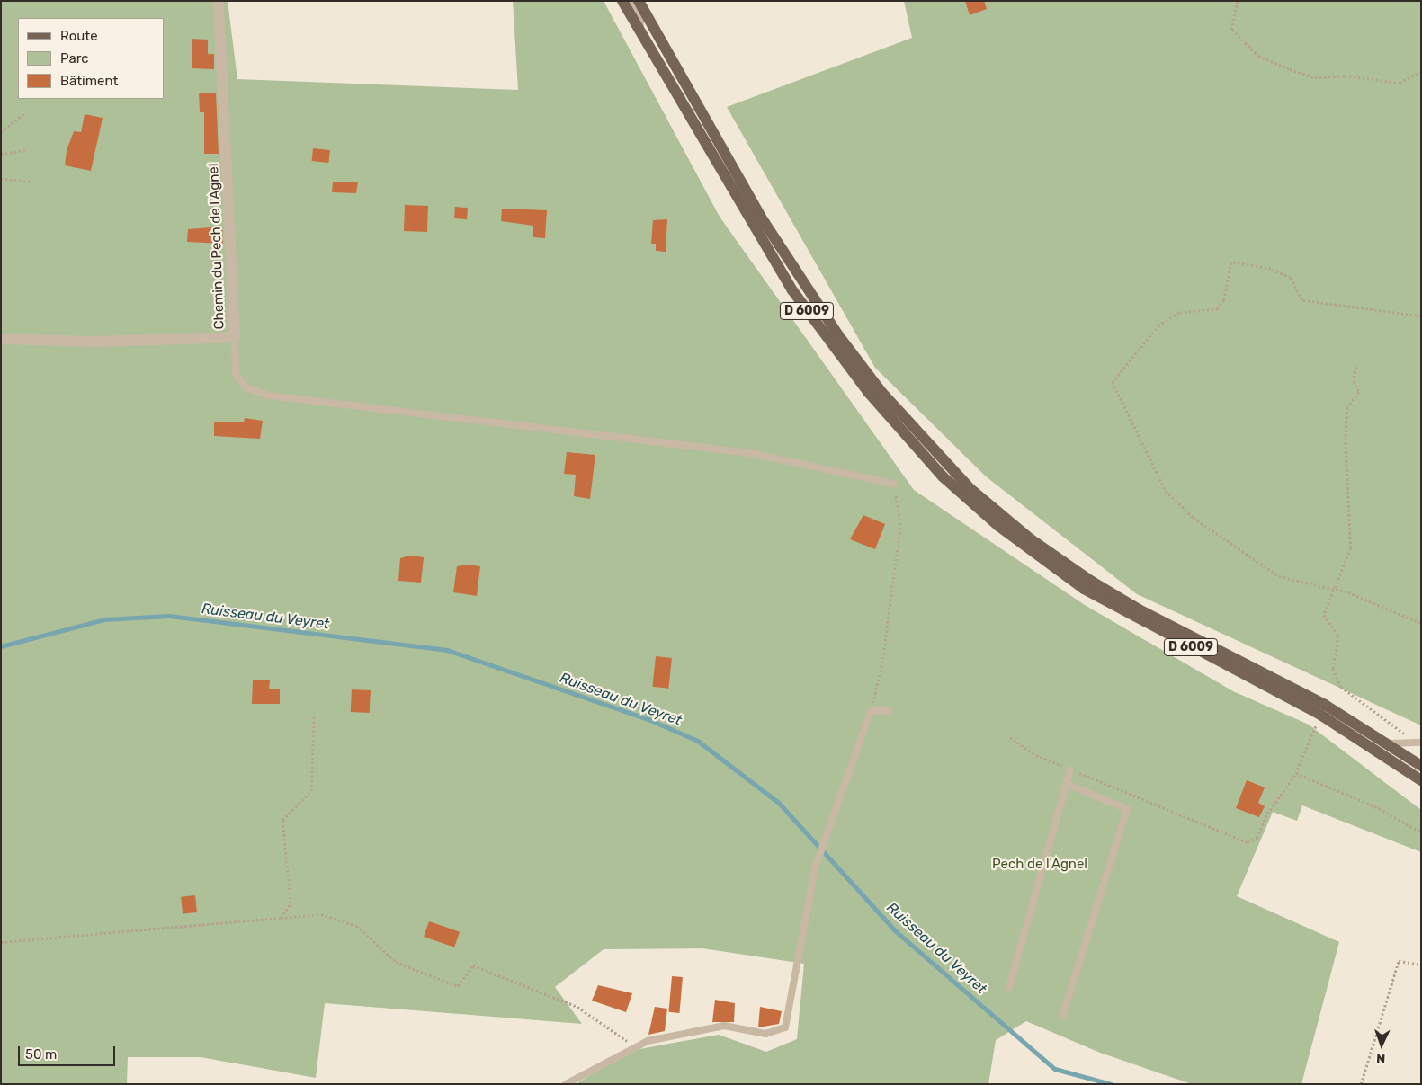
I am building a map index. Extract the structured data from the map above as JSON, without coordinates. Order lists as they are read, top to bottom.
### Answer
{
  "streets": {
    "main road": ["D 6009"],
    "street": ["Chemin du Pech de l'Agnel"]
  },
  "water": ["Ruisseau du Veyret"],
  "parks": ["Pech de l'Agnel"],
  "legend": ["Route", "Parc", "Bâtiment"],
  "scale_bar": "50 m",
  "north": "bottom"
}
